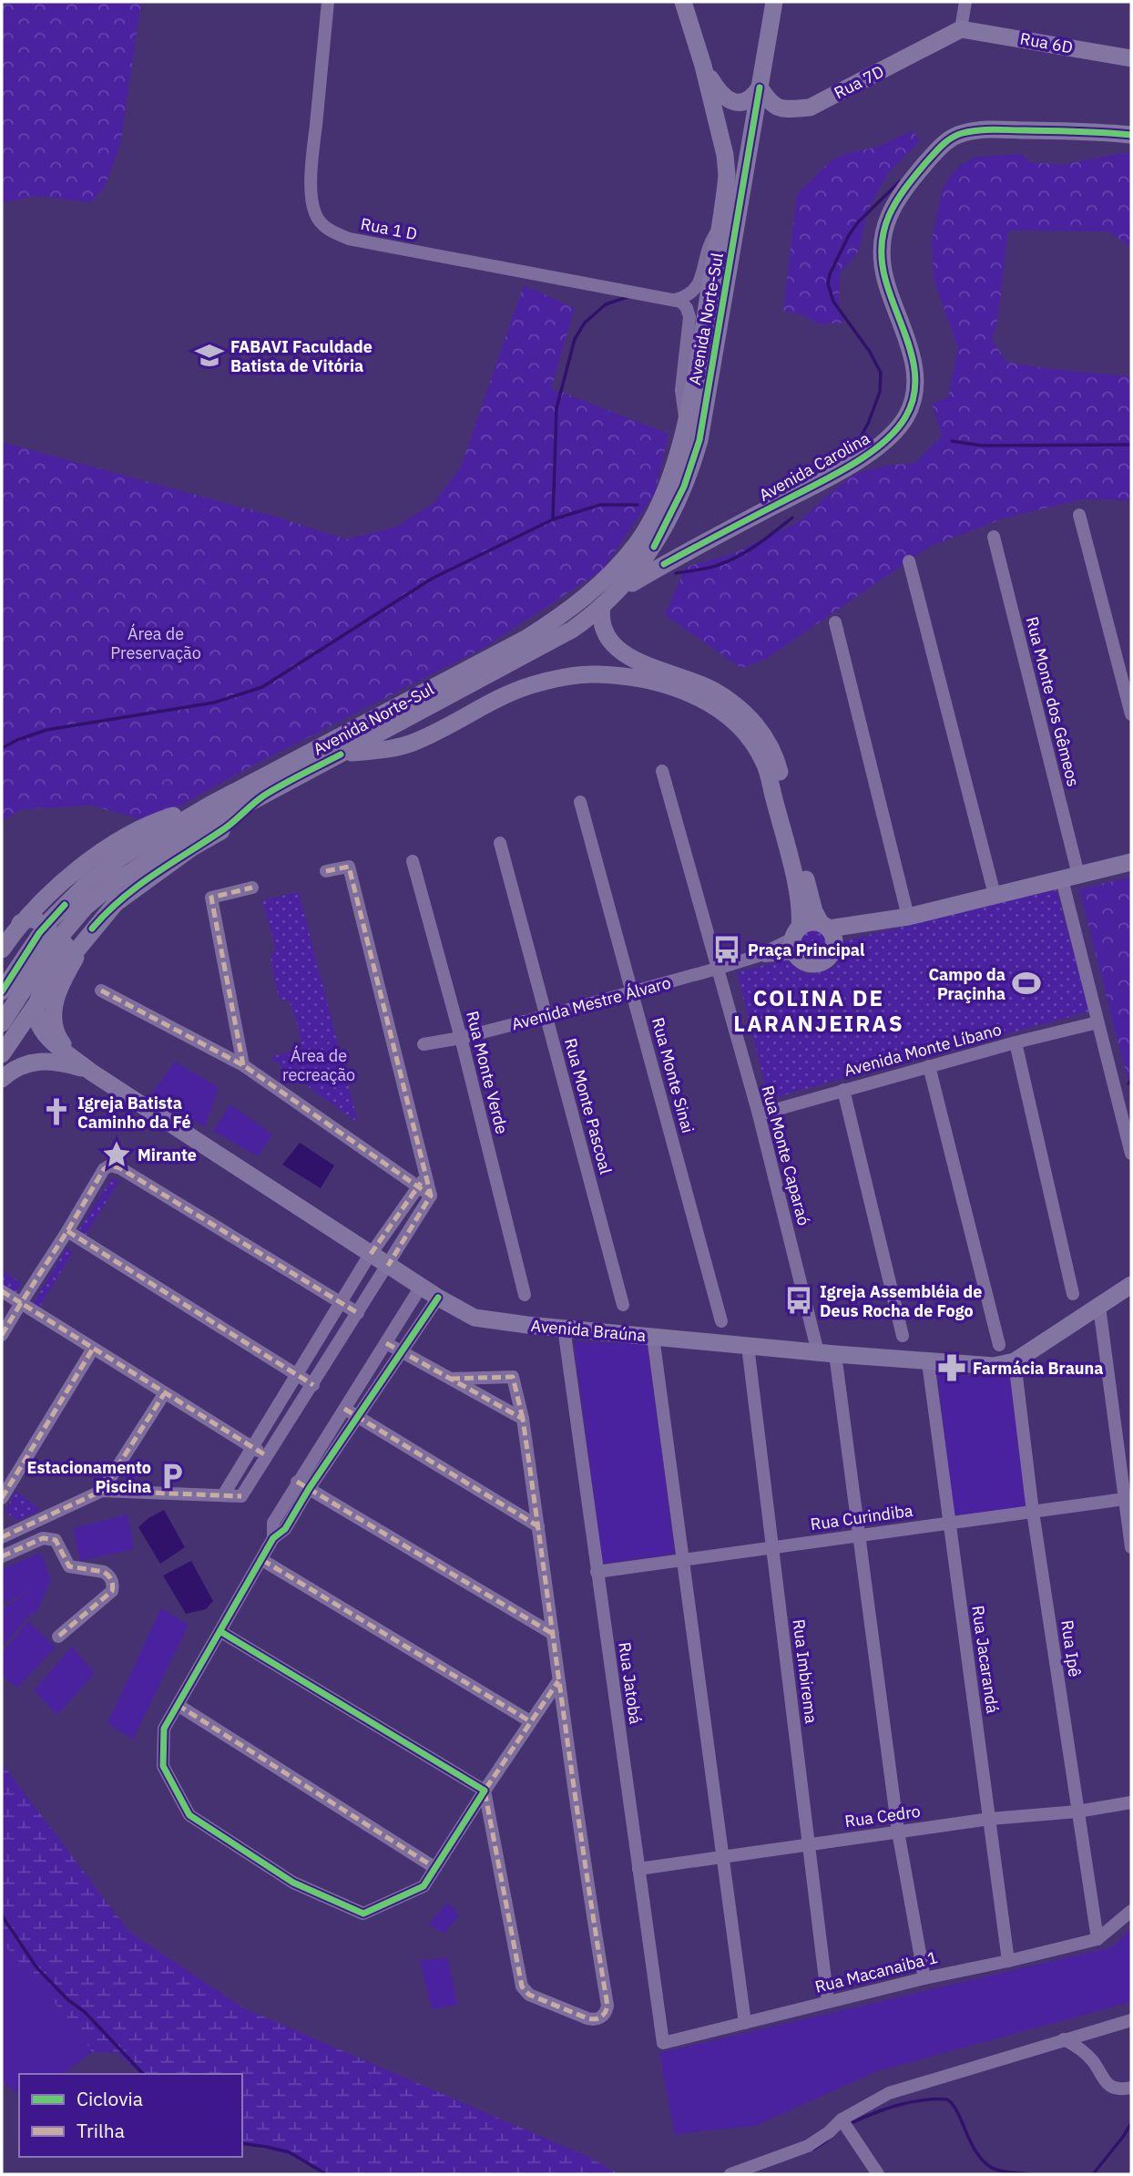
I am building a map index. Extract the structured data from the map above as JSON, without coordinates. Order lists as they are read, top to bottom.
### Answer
{
  "streets": {
    "street": [
      "Rua 6D",
      "Rua 7D",
      "Rua 1 D",
      "Avenida Norte-Sul",
      "Avenida Carolina",
      "Rua Monte dos Gêmeos",
      "Avenida Mestre Álvaro",
      "Avenida Monte Líbano",
      "Rua Monte Verde",
      "Rua Monte Sinai",
      "Rua Monte Pascoal",
      "Rua Monte Caparaó",
      "Avenida Braúna",
      "Rua Curindiba",
      "Rua Ipê",
      "Rua Jacarandá",
      "Rua Imbirema",
      "Rua Jatobá",
      "Rua Cedro",
      "Rua Macanaiba 1"
    ]
  },
  "crossings": [
    ["Rua 6D", "Rua 7D"],
    ["Rua 7D", "Avenida Norte-Sul"],
    ["Avenida Norte-Sul", "Avenida Carolina"],
    ["Rua Monte dos Gêmeos", "Avenida Monte Líbano"],
    ["Avenida Mestre Álvaro", "Rua Monte Verde"],
    ["Avenida Mestre Álvaro", "Rua Monte Sinai"],
    ["Avenida Mestre Álvaro", "Rua Monte Pascoal"],
    ["Avenida Mestre Álvaro", "Rua Monte Caparaó"],
    ["Avenida Monte Líbano", "Rua Monte Caparaó"],
    ["Rua Monte Caparaó", "Avenida Braúna"],
    ["Rua Monte Caparaó", "Rua Curindiba"],
    ["Rua Monte Caparaó", "Rua Cedro"],
    ["Rua Monte Caparaó", "Rua Macanaiba 1"],
    ["Avenida Braúna", "Rua Ipê"],
    ["Avenida Braúna", "Rua Jacarandá"],
    ["Avenida Braúna", "Rua Imbirema"],
    ["Avenida Braúna", "Rua Jatobá"],
    ["Rua Curindiba", "Rua Ipê"],
    ["Rua Curindiba", "Rua Jacarandá"],
    ["Rua Curindiba", "Rua Imbirema"],
    ["Rua Curindiba", "Rua Jatobá"],
    ["Rua Ipê", "Rua Cedro"],
    ["Rua Ipê", "Rua Macanaiba 1"],
    ["Rua Jacarandá", "Rua Cedro"],
    ["Rua Jacarandá", "Rua Macanaiba 1"],
    ["Rua Imbirema", "Rua Cedro"],
    ["Rua Imbirema", "Rua Macanaiba 1"],
    ["Rua Jatobá", "Rua Cedro"],
    ["Rua Jatobá", "Rua Macanaiba 1"]
  ],
  "districts": ["COLINA DE LARANJEIRAS"],
  "parks": ["Área de Preservação", "Área de recreação"],
  "places": {
    "school or university": ["FABAVI Faculdade Batista de Vitória"],
    "bus stop": ["Praça Principal", "Igreja Assembléia de Deus Rocha de Fogo"],
    "sports": ["Campo da Praçinha"],
    "church": ["Igreja Batista Caminho da Fé"],
    "place": ["Mirante"],
    "pharmacy": ["Farmácia Brauna"],
    "parking": ["Estacionamento Piscina"]
  },
  "legend": ["Ciclovia", "Trilha"]
}
